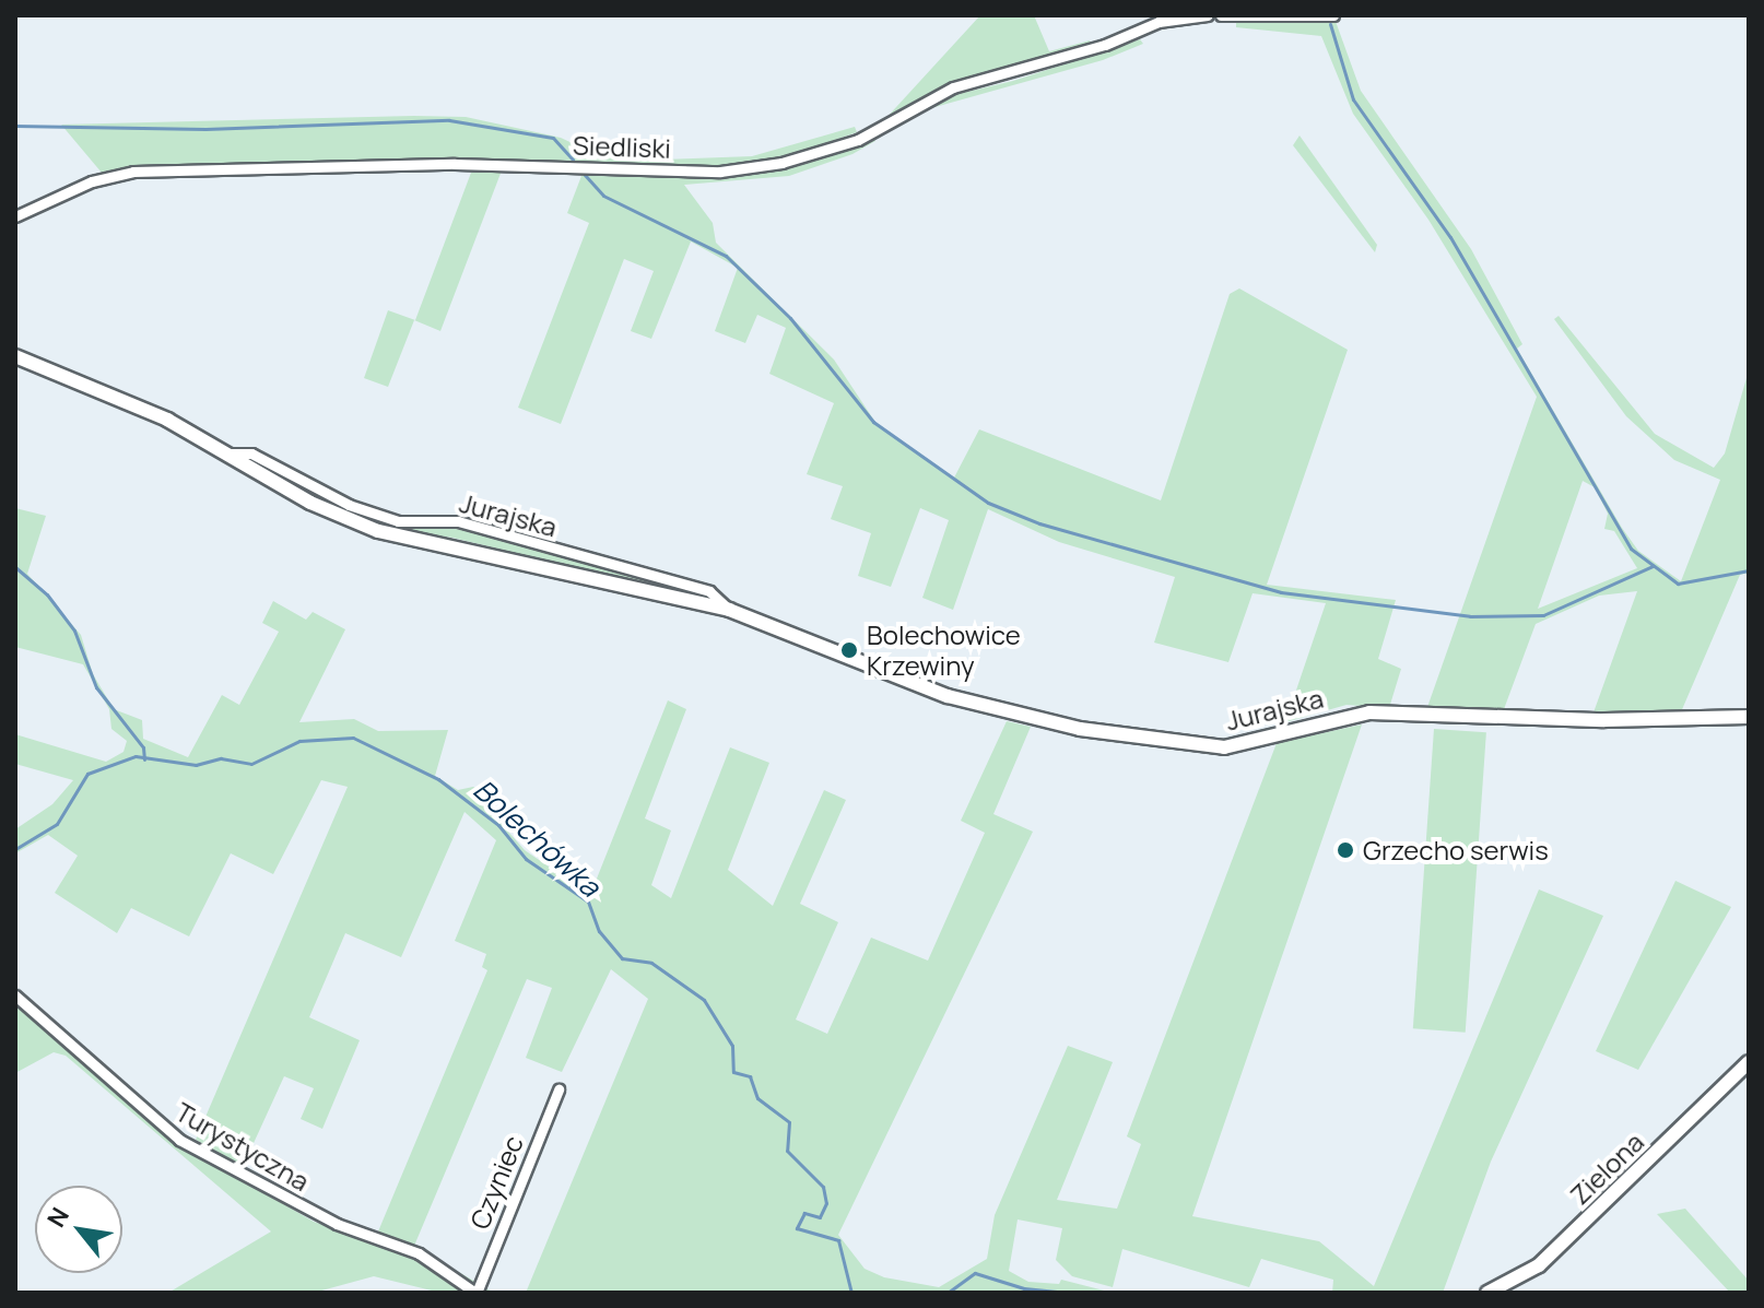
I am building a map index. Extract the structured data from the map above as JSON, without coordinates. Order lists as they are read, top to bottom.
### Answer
{
  "streets": {
    "street": [
      "Siedliski",
      "Jurajska",
      "Turystyczna",
      "Zielona",
      "Czyniec"
    ]
  },
  "crossings": [
    ["Turystyczna", "Czyniec"]
  ],
  "water": ["Bolechówka"],
  "places": ["Bolechowice Krzewiny", "Grzecho serwis"],
  "north": "top left"
}
